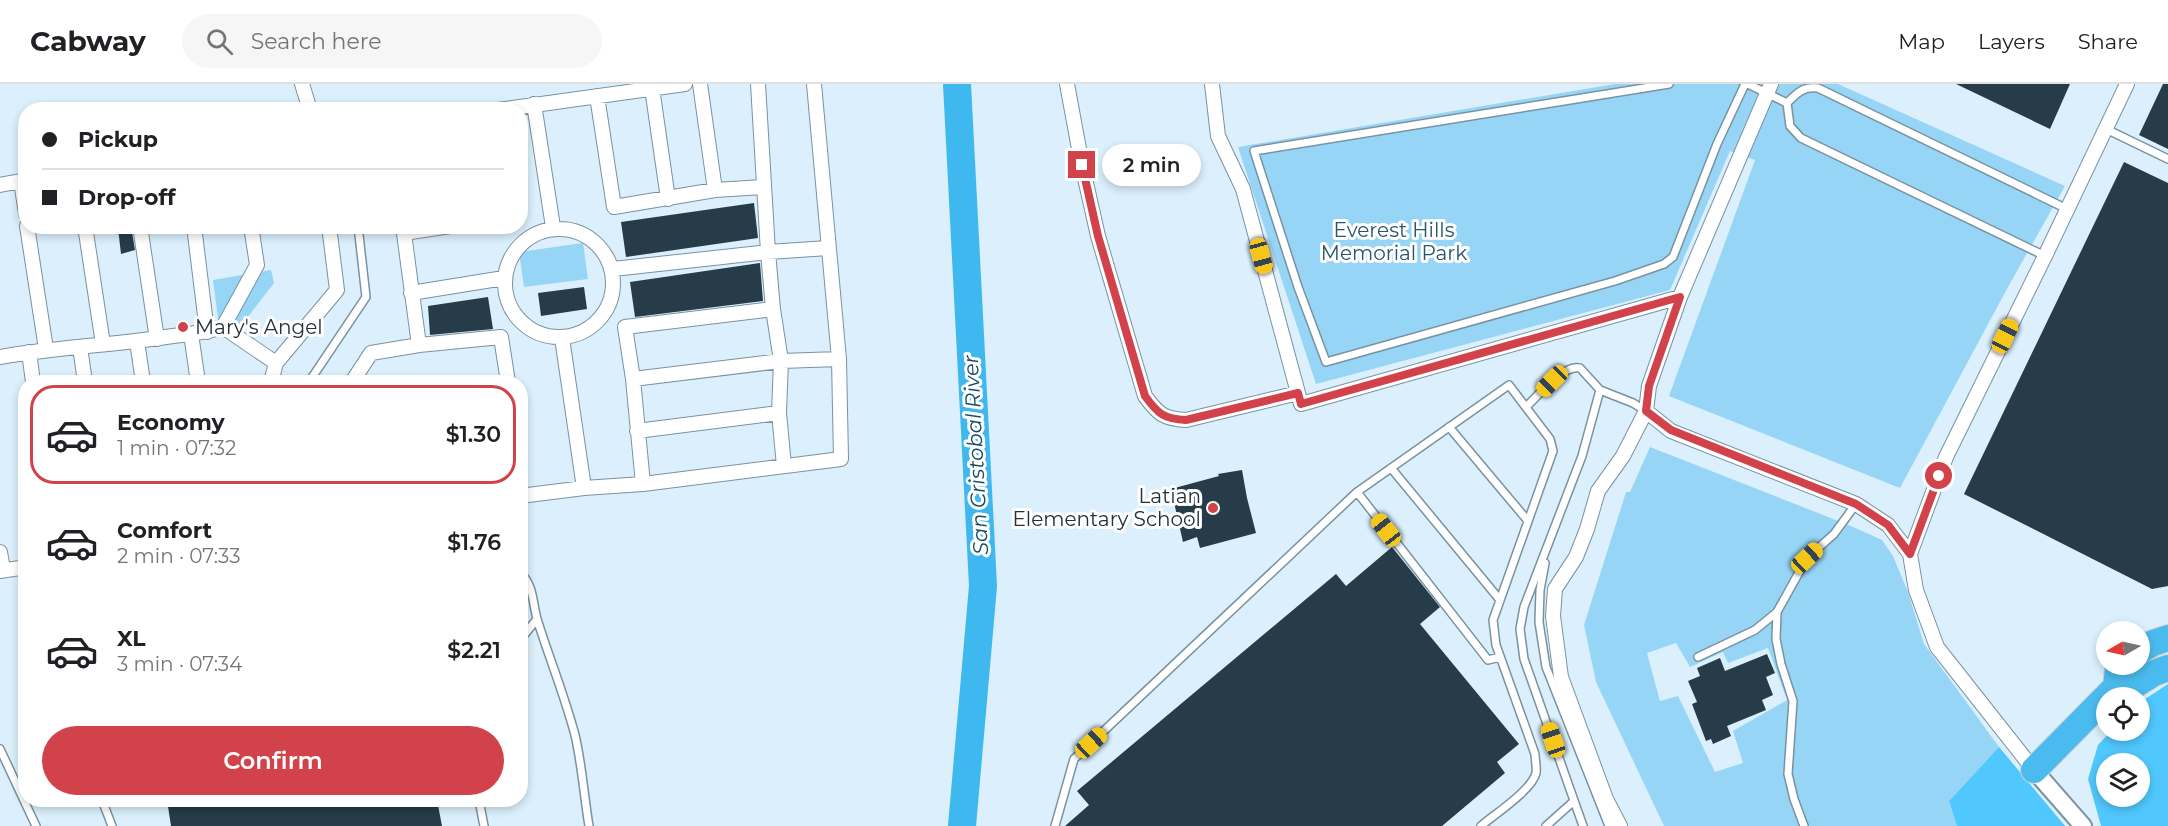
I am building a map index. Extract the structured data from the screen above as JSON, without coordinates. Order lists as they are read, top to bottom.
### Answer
{
  "water": ["San Cristobal River"],
  "parks": ["Everest Hills Memorial Park"],
  "places": ["Mary's Angel", "Latian Elementary School"],
  "north": "left",
  "page": {
    "header": "Cabway",
    "search": "Search here",
    "nav": ["Map", "Layers", "Share"],
    "banner": ["Pickup", "Drop-off"],
    "bubble": "2 min",
    "list": [
      {
        "name": "Economy",
        "note": "1 min · 07:32",
        "value": "$1.30"
      },
      {
        "name": "Comfort",
        "note": "2 min · 07:33",
        "value": "$1.76"
      },
      {
        "name": "XL",
        "note": "3 min · 07:34",
        "value": "$2.21"
      }
    ],
    "buttons": "Confirm"
  }
}
